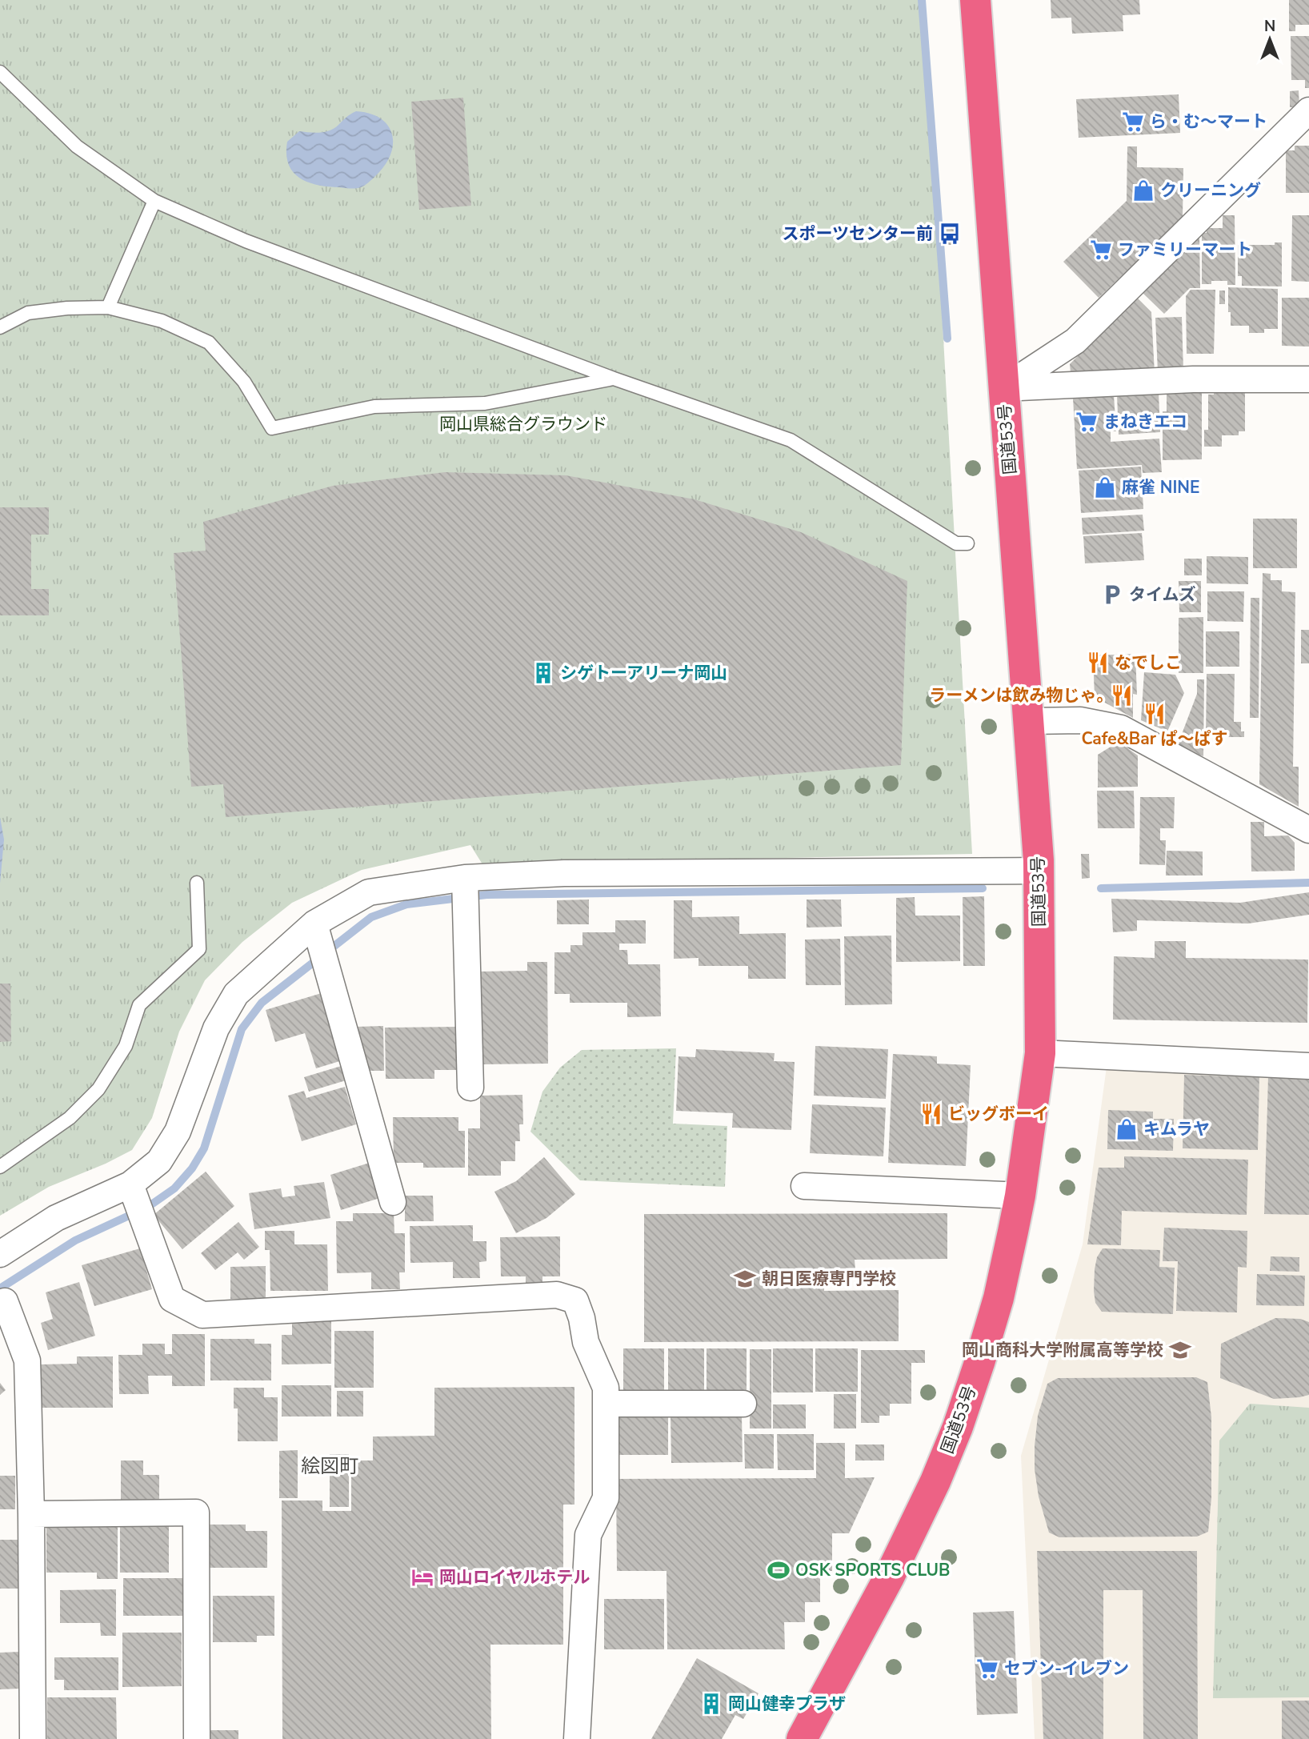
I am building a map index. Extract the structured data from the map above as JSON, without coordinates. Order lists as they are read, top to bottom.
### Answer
{
  "streets": {
    "highway": ["国道53号"]
  },
  "districts": ["絵図町"],
  "parks": ["岡山県総合グラウンド"],
  "places": {
    "supermarket": [
      "ら・む〜マート",
      "ファミリーマート",
      "まねきエコ",
      "セブン-イレブン"
    ],
    "shop": ["クリーニング", "麻雀 NINE", "キムラヤ"],
    "bus stop": ["スポーツセンター前"],
    "parking": ["タイムズ"],
    "restaurant": [
      "なでしこ",
      "ラーメンは飲み物じゃ｡",
      "Cafe&Bar ぱ〜ぱす",
      "ビッグボーイ"
    ],
    "building": ["シゲトーアリーナ岡山", "岡山健幸プラザ"],
    "school or university": ["朝日医療専門学校", "岡山商科大学附属高等学校"],
    "sports": ["OSK SPORTS CLUB"],
    "hotel": ["岡山ロイヤルホテル"]
  },
  "north": "top"
}
